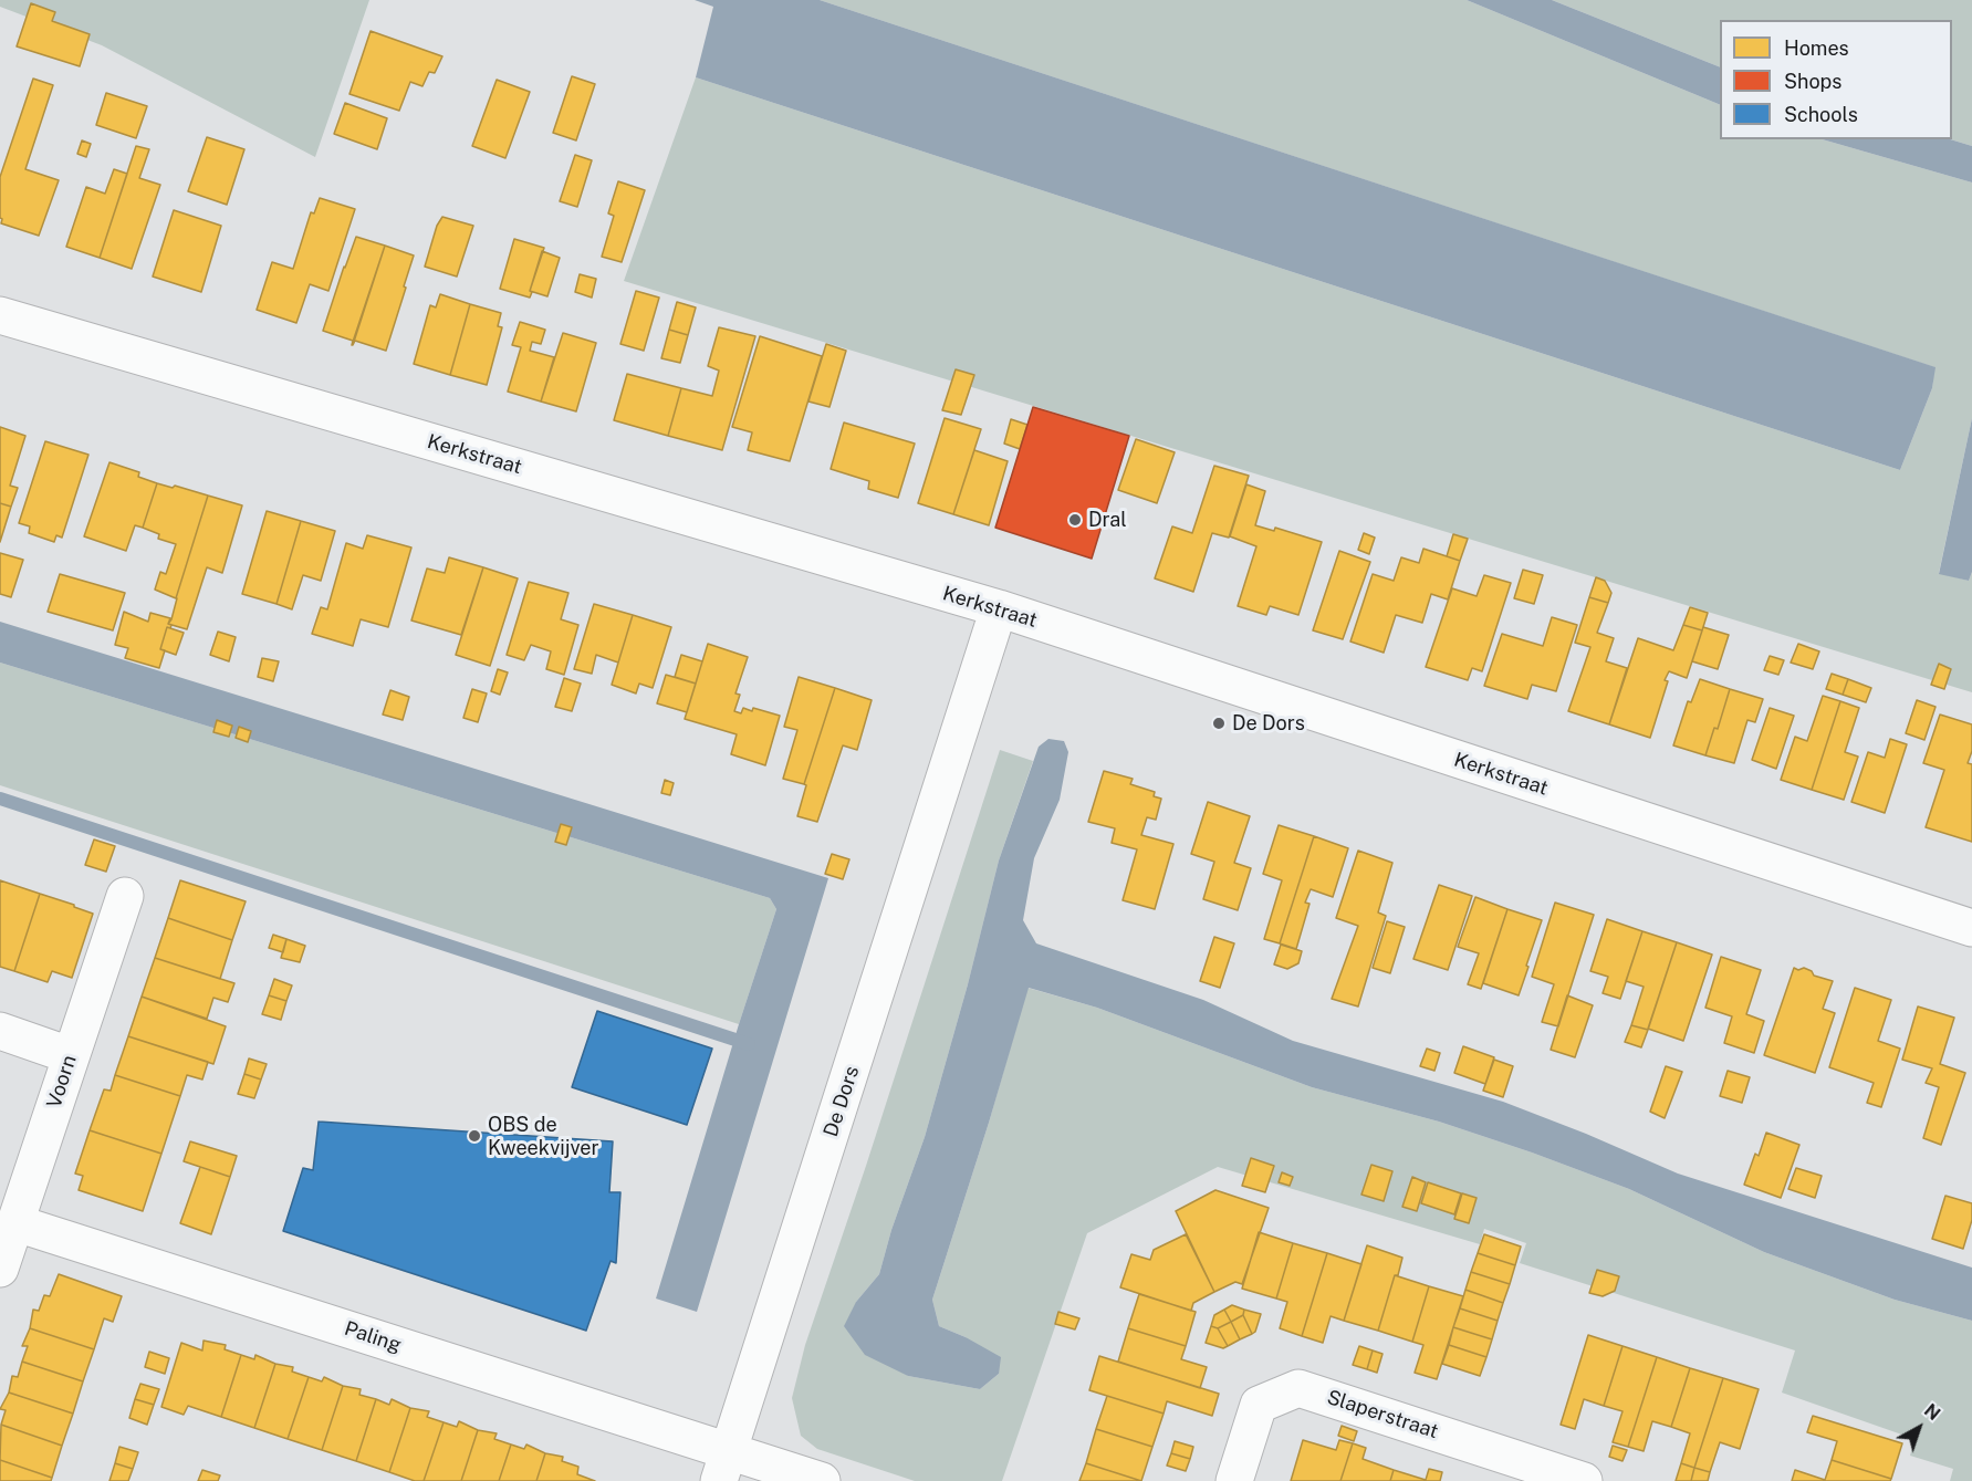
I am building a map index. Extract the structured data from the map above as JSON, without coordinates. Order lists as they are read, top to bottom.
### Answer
{
  "streets": {
    "street": [
      "Kerkstraat",
      "Voorn",
      "De Dors",
      "Paling",
      "Slaperstraat"
    ]
  },
  "crossings": [
    ["Kerkstraat", "De Dors"],
    ["Voorn", "Paling"],
    ["De Dors", "Paling"]
  ],
  "places": ["Dral", "De Dors", "OBS de Kweekvijver"],
  "legend": ["Homes", "Shops", "Schools"],
  "north": "top right"
}
